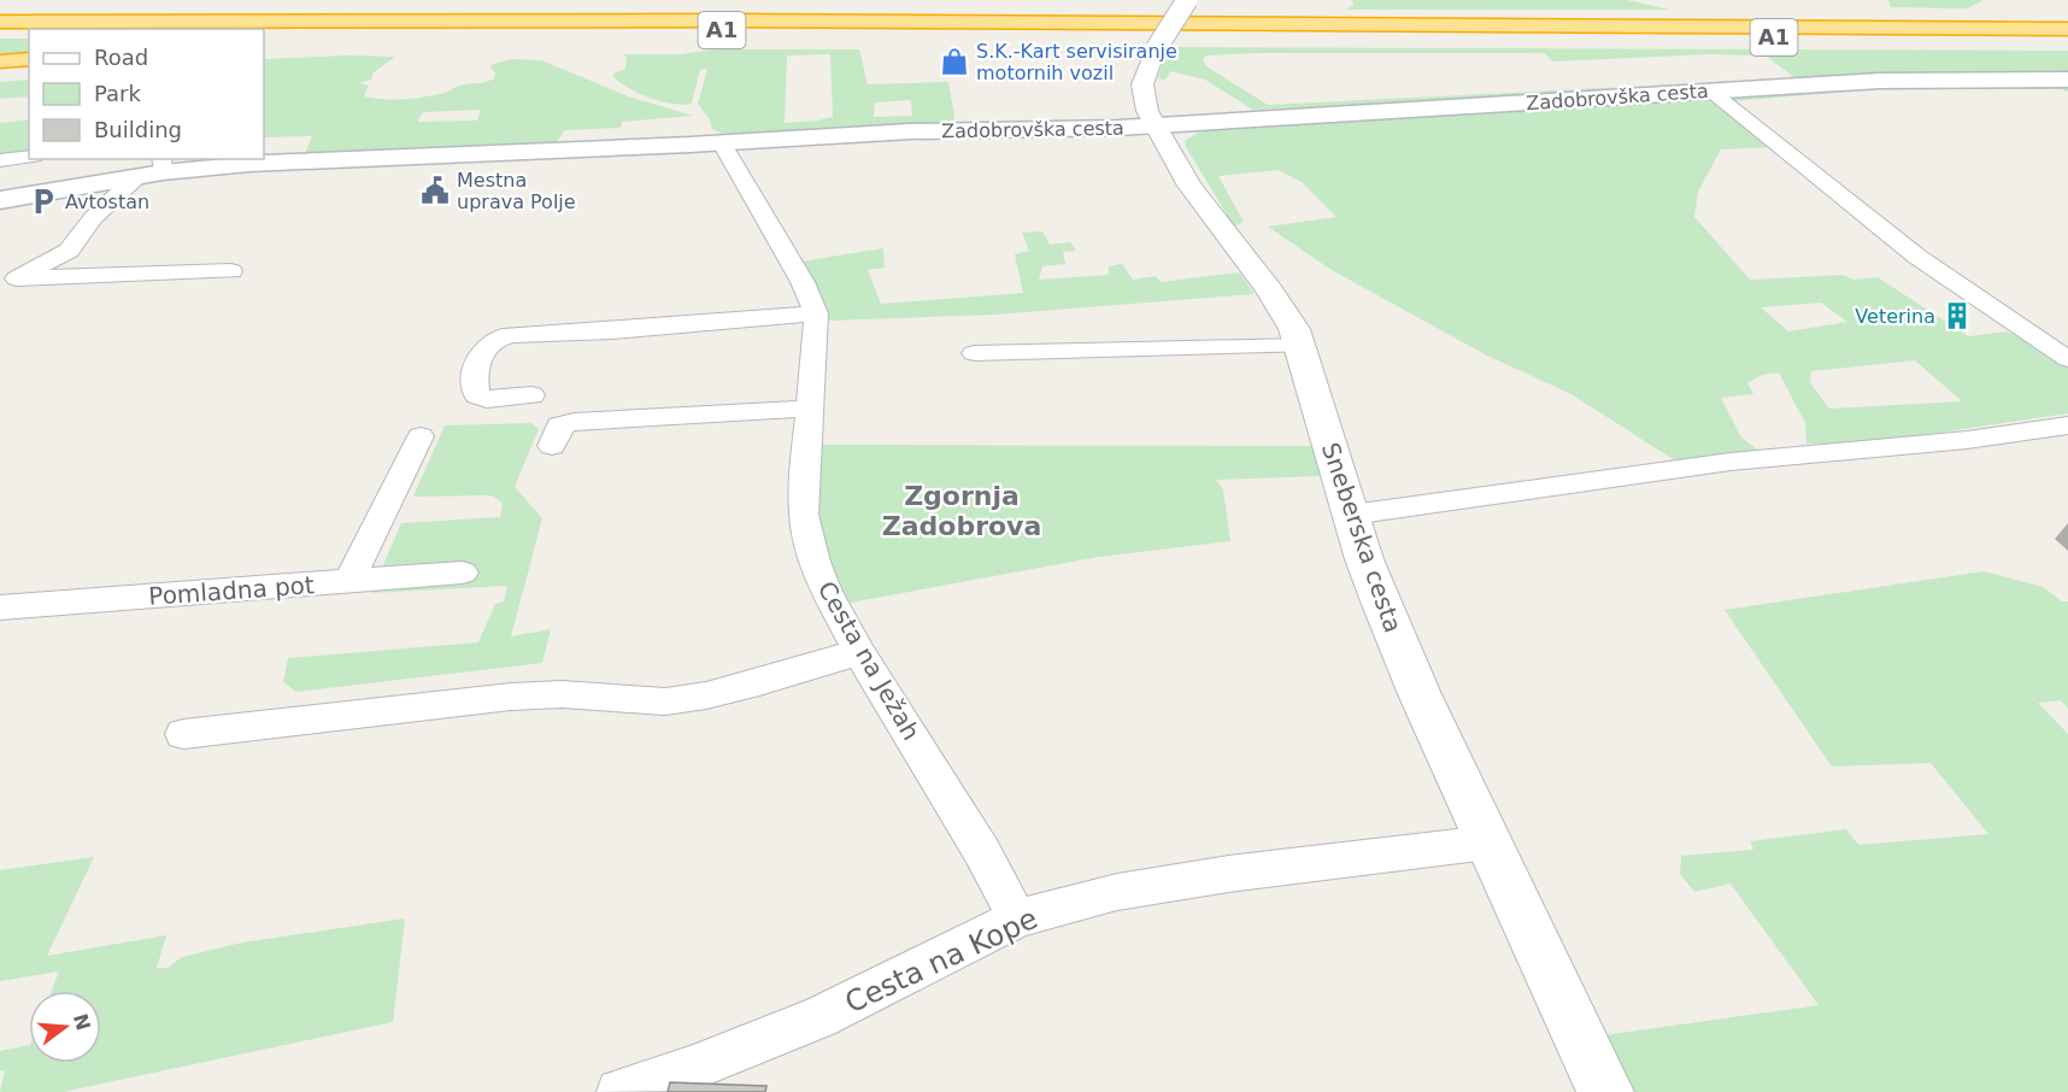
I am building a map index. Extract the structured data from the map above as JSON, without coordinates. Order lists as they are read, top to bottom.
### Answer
{
  "streets": {
    "highway": ["A1"],
    "main road": ["Zadobrovška cesta"],
    "street": [
      "Sneberska cesta",
      "Pomladna pot",
      "Cesta na Ježah",
      "Cesta na Kope"
    ]
  },
  "crossings": [
    ["Zadobrovška cesta", "Sneberska cesta"],
    ["Zadobrovška cesta", "Cesta na Ježah"],
    ["Sneberska cesta", "Cesta na Kope"],
    ["Cesta na Ježah", "Cesta na Kope"]
  ],
  "districts": ["Zgornja Zadobrova"],
  "places": {
    "shop": ["S.K.-Kart servisiranje motornih vozil"],
    "public building": ["Mestna uprava Polje"],
    "parking": ["Avtostan"],
    "building": ["Veterina"]
  },
  "legend": ["Road", "Park", "Building"],
  "north": "right"
}
